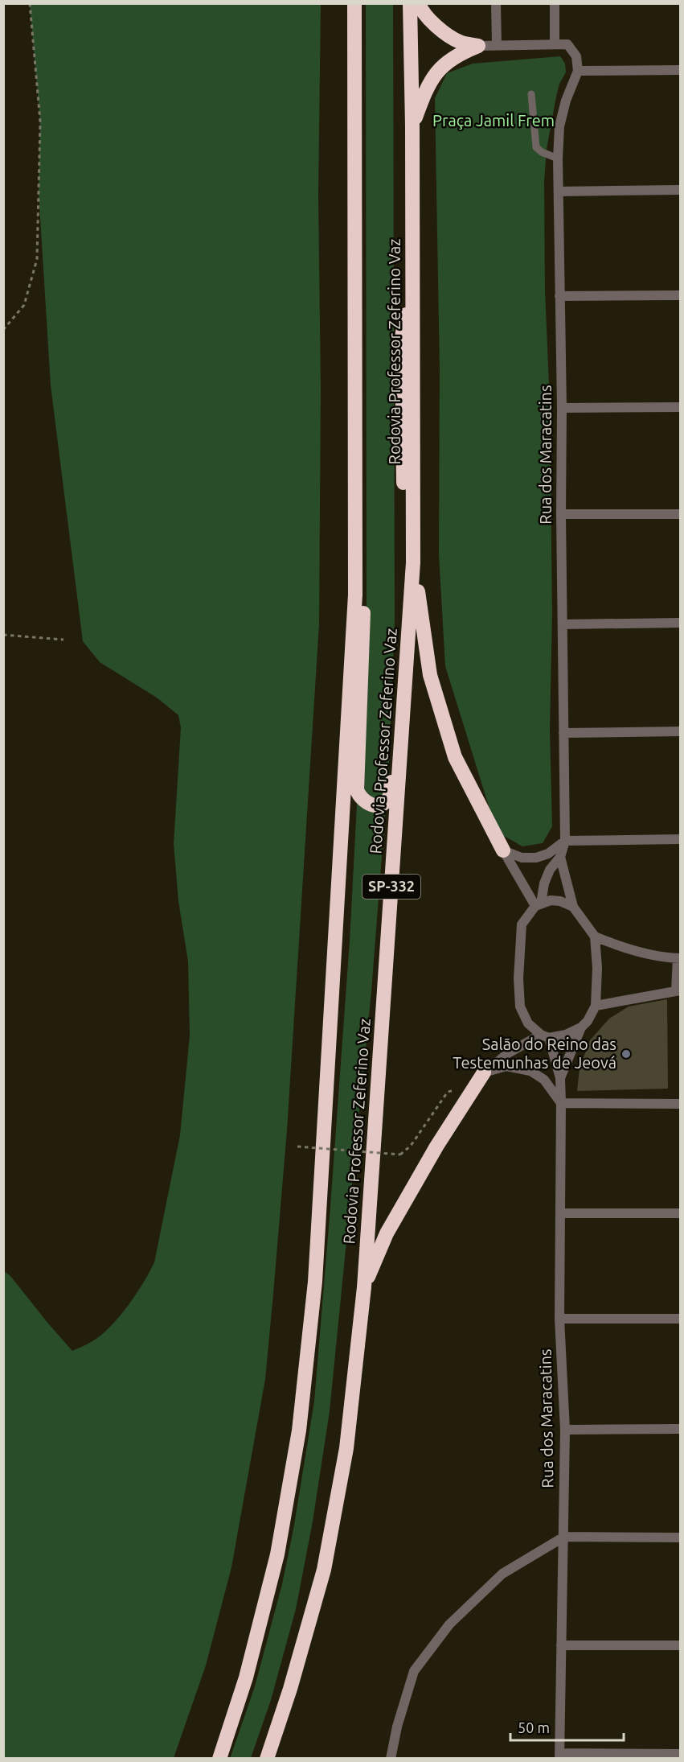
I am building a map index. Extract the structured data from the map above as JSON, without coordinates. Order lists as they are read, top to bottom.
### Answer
{
  "streets": {
    "highway": ["Rodovia Professor Zeferino Vaz", "SP-332"],
    "street": ["Rua dos Maracatins"]
  },
  "parks": ["Praça Jamil Frem"],
  "places": ["Salão do Reino das Testemunhas de Jeová"],
  "scale_bar": "50 m"
}
